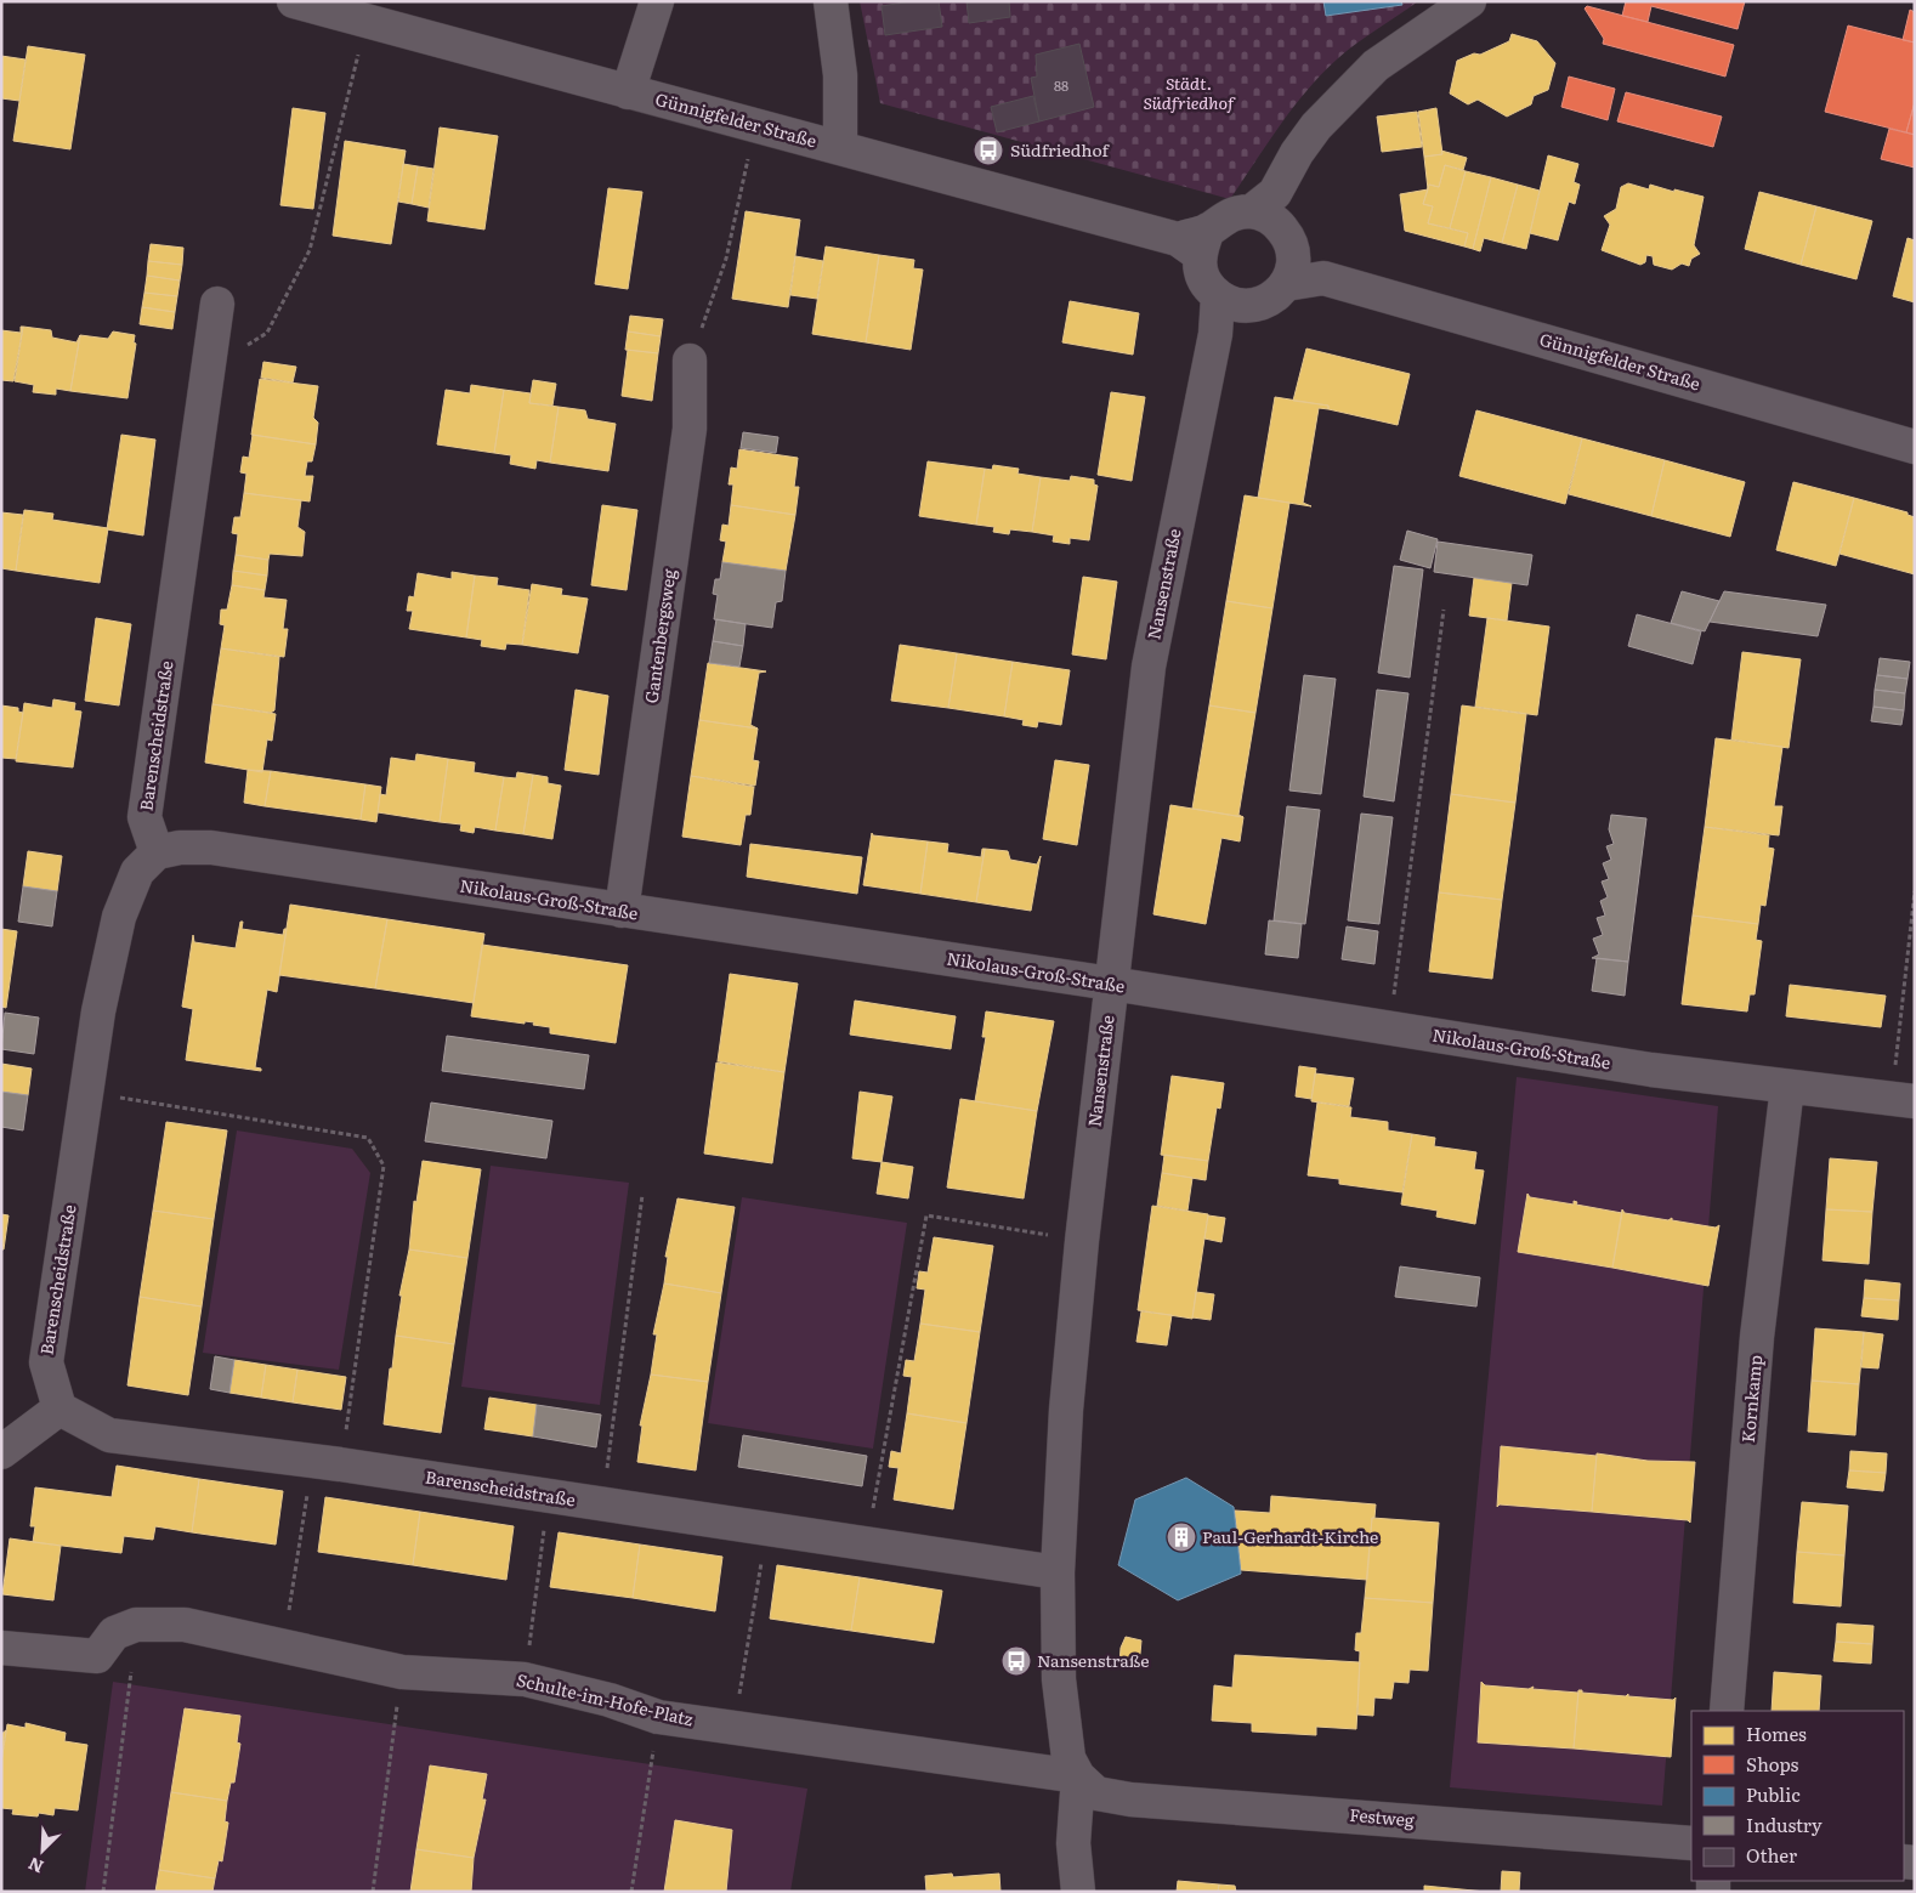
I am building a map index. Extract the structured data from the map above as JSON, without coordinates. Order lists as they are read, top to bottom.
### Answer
{
  "streets": {
    "street": [
      "Günnigfelder Straße",
      "Nansenstraße",
      "Gantenbergsweg",
      "Barenscheidstraße",
      "Nikolaus-Groß-Straße",
      "Kornkamp",
      "Schulte-im-Hofe-Platz",
      "Festweg"
    ]
  },
  "crossings": [
    ["Günnigfelder Straße", "Nansenstraße"],
    ["Nansenstraße", "Barenscheidstraße"],
    ["Nansenstraße", "Nikolaus-Groß-Straße"],
    ["Nansenstraße", "Schulte-im-Hofe-Platz"],
    ["Nansenstraße", "Festweg"],
    ["Gantenbergsweg", "Nikolaus-Groß-Straße"],
    ["Barenscheidstraße", "Nikolaus-Groß-Straße"],
    ["Nikolaus-Groß-Straße", "Kornkamp"],
    ["Schulte-im-Hofe-Platz", "Festweg"]
  ],
  "parks": ["Städt. Südfriedhof"],
  "places": {
    "bus stop": ["Südfriedhof", "Nansenstraße"],
    "building": ["Paul-Gerhardt-Kirche"]
  },
  "house_numbers": ["88"],
  "legend": [
    "Homes",
    "Shops",
    "Public",
    "Industry",
    "Other"
  ],
  "north": "bottom left"
}
